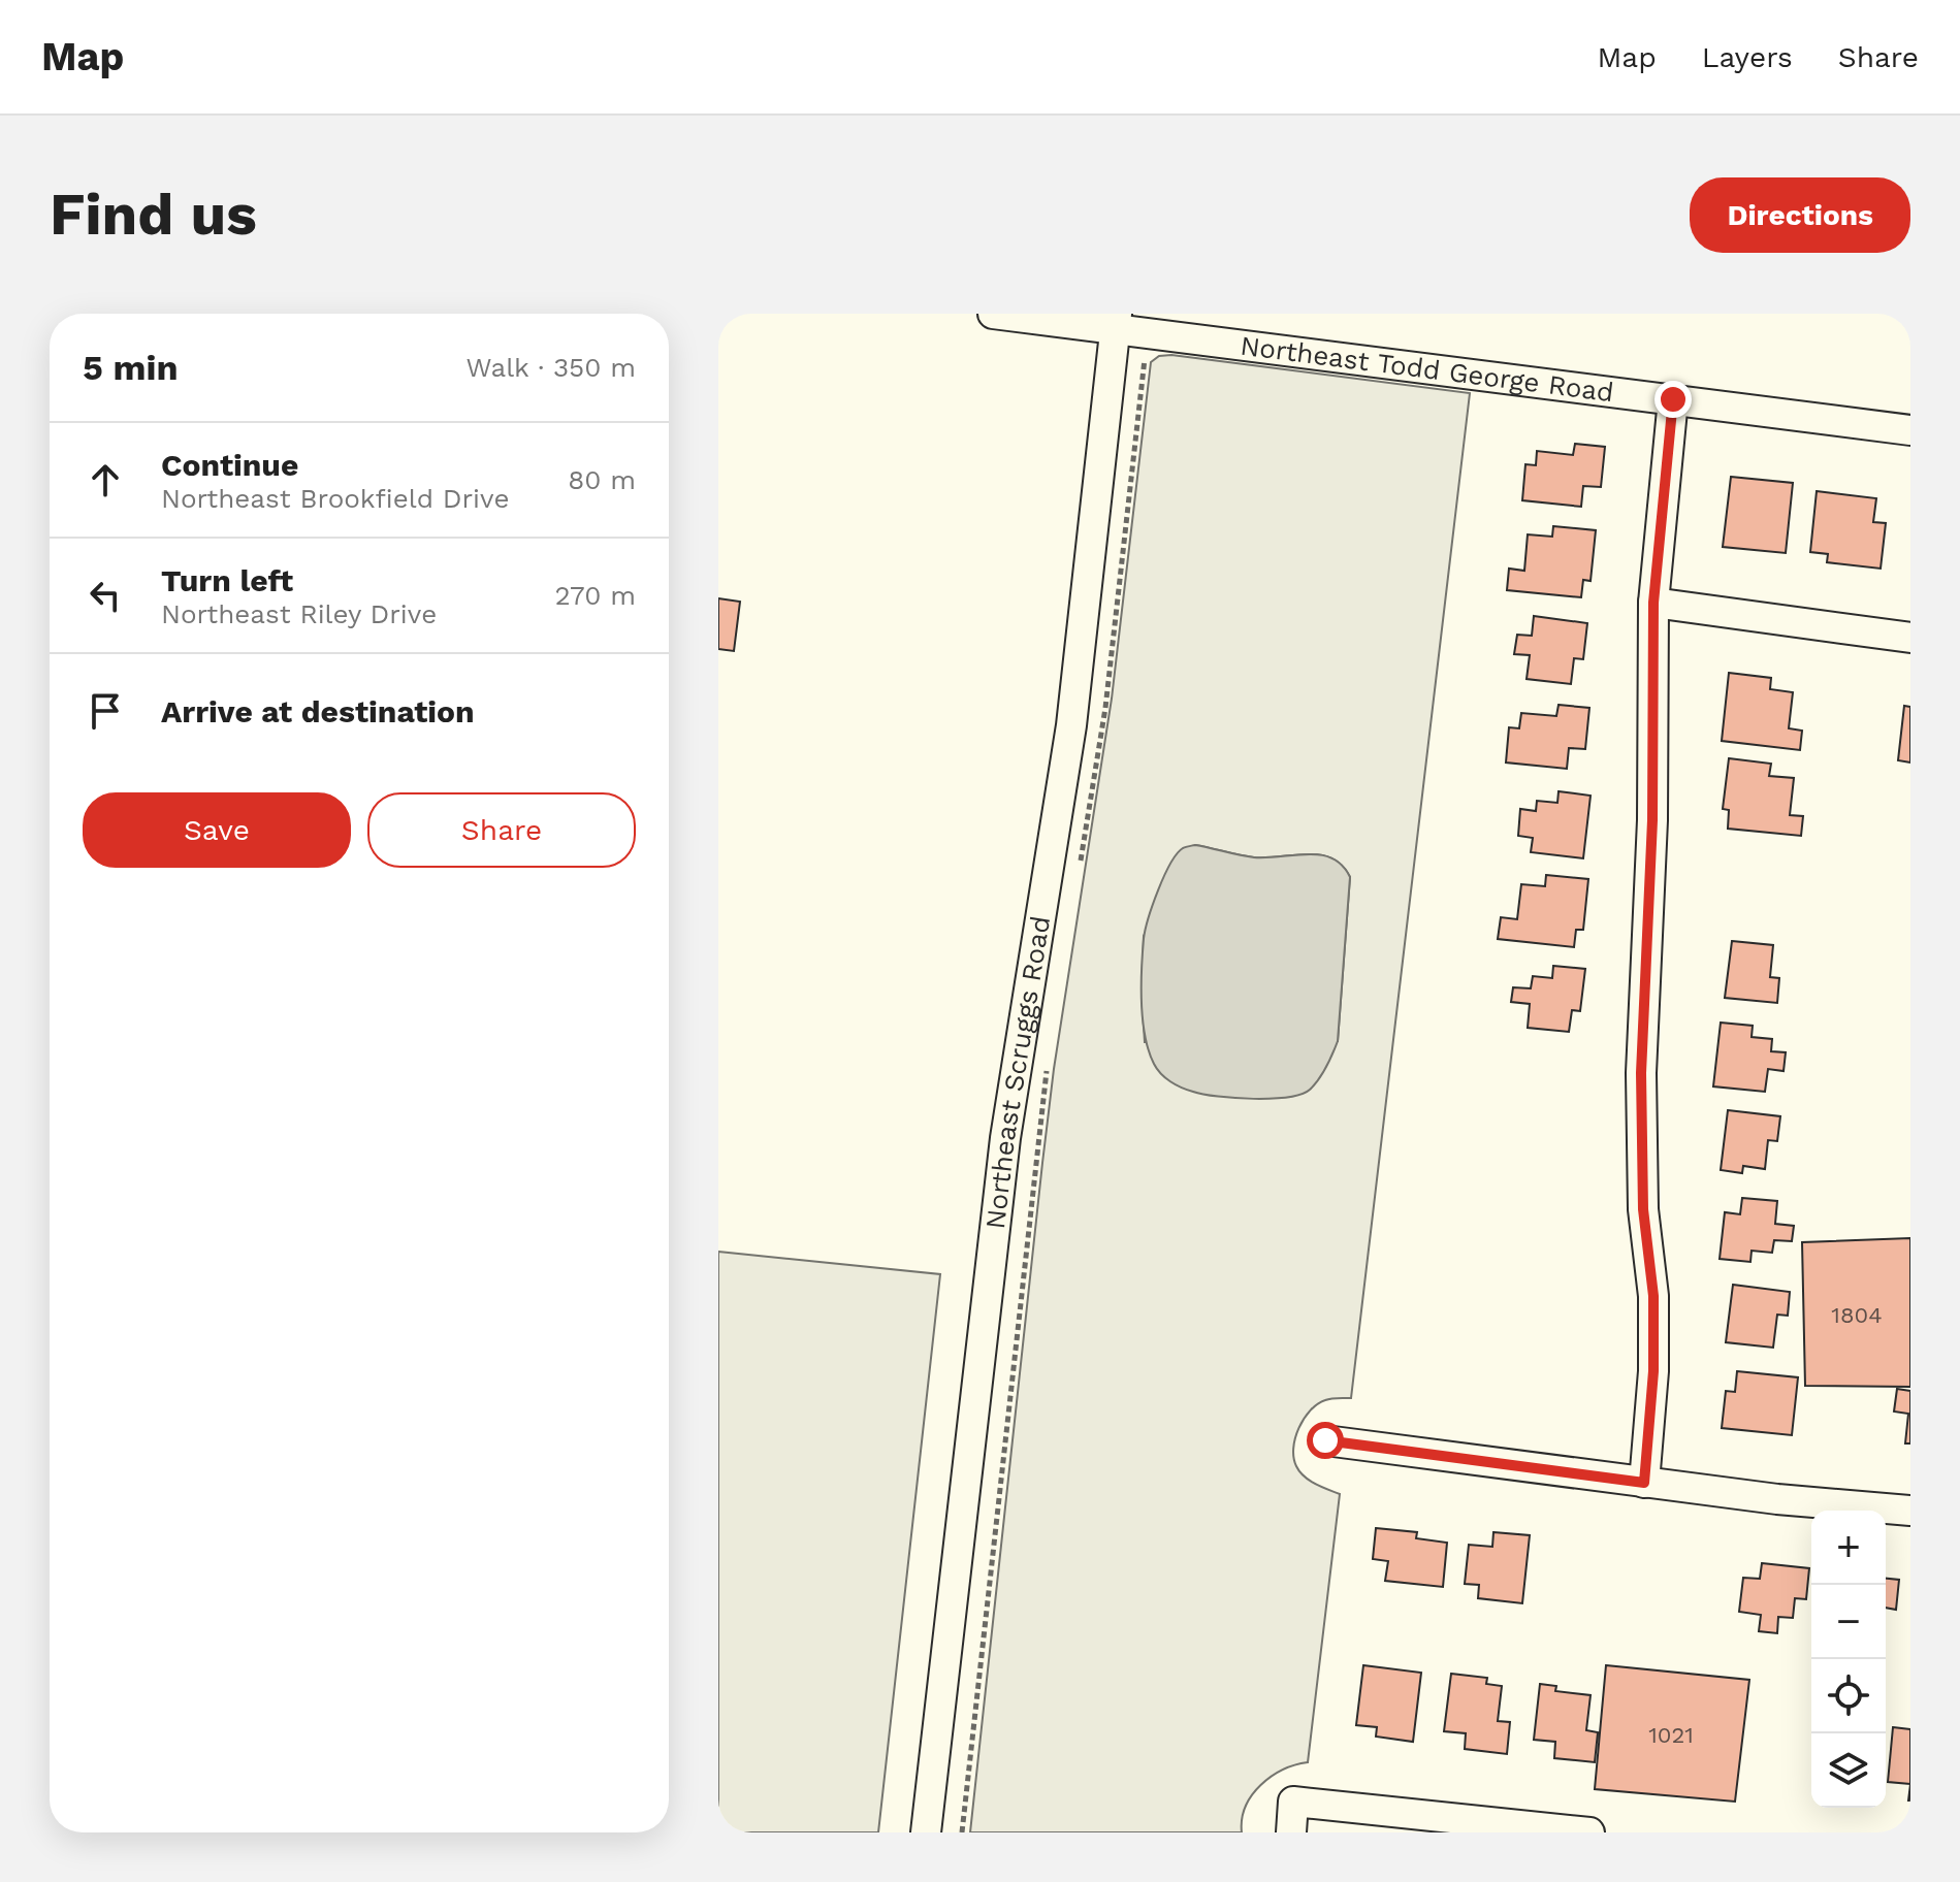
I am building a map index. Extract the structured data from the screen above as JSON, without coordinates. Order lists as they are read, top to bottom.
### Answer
{
  "streets": {
    "street": ["Northeast Todd George Road", "Northeast Scruggs Road"]
  },
  "crossings": [
    ["Northeast Todd George Road", "Northeast Scruggs Road"]
  ],
  "house_numbers": ["1804", "1021"],
  "page": {
    "header": "Map",
    "nav": ["Map", "Layers", "Share"],
    "buttons": [
      "Directions",
      ["Save", "Share"]
    ],
    "title": "Find us",
    "heading": ["5 min", "Walk · 350 m"],
    "list": [
      ["Continue", "Northeast Brookfield Drive", "80 m"],
      ["Turn left", "Northeast Riley Drive", "270 m"],
      "Arrive at destination"
    ],
    "map_buttons": ["+", "−"]
  }
}
